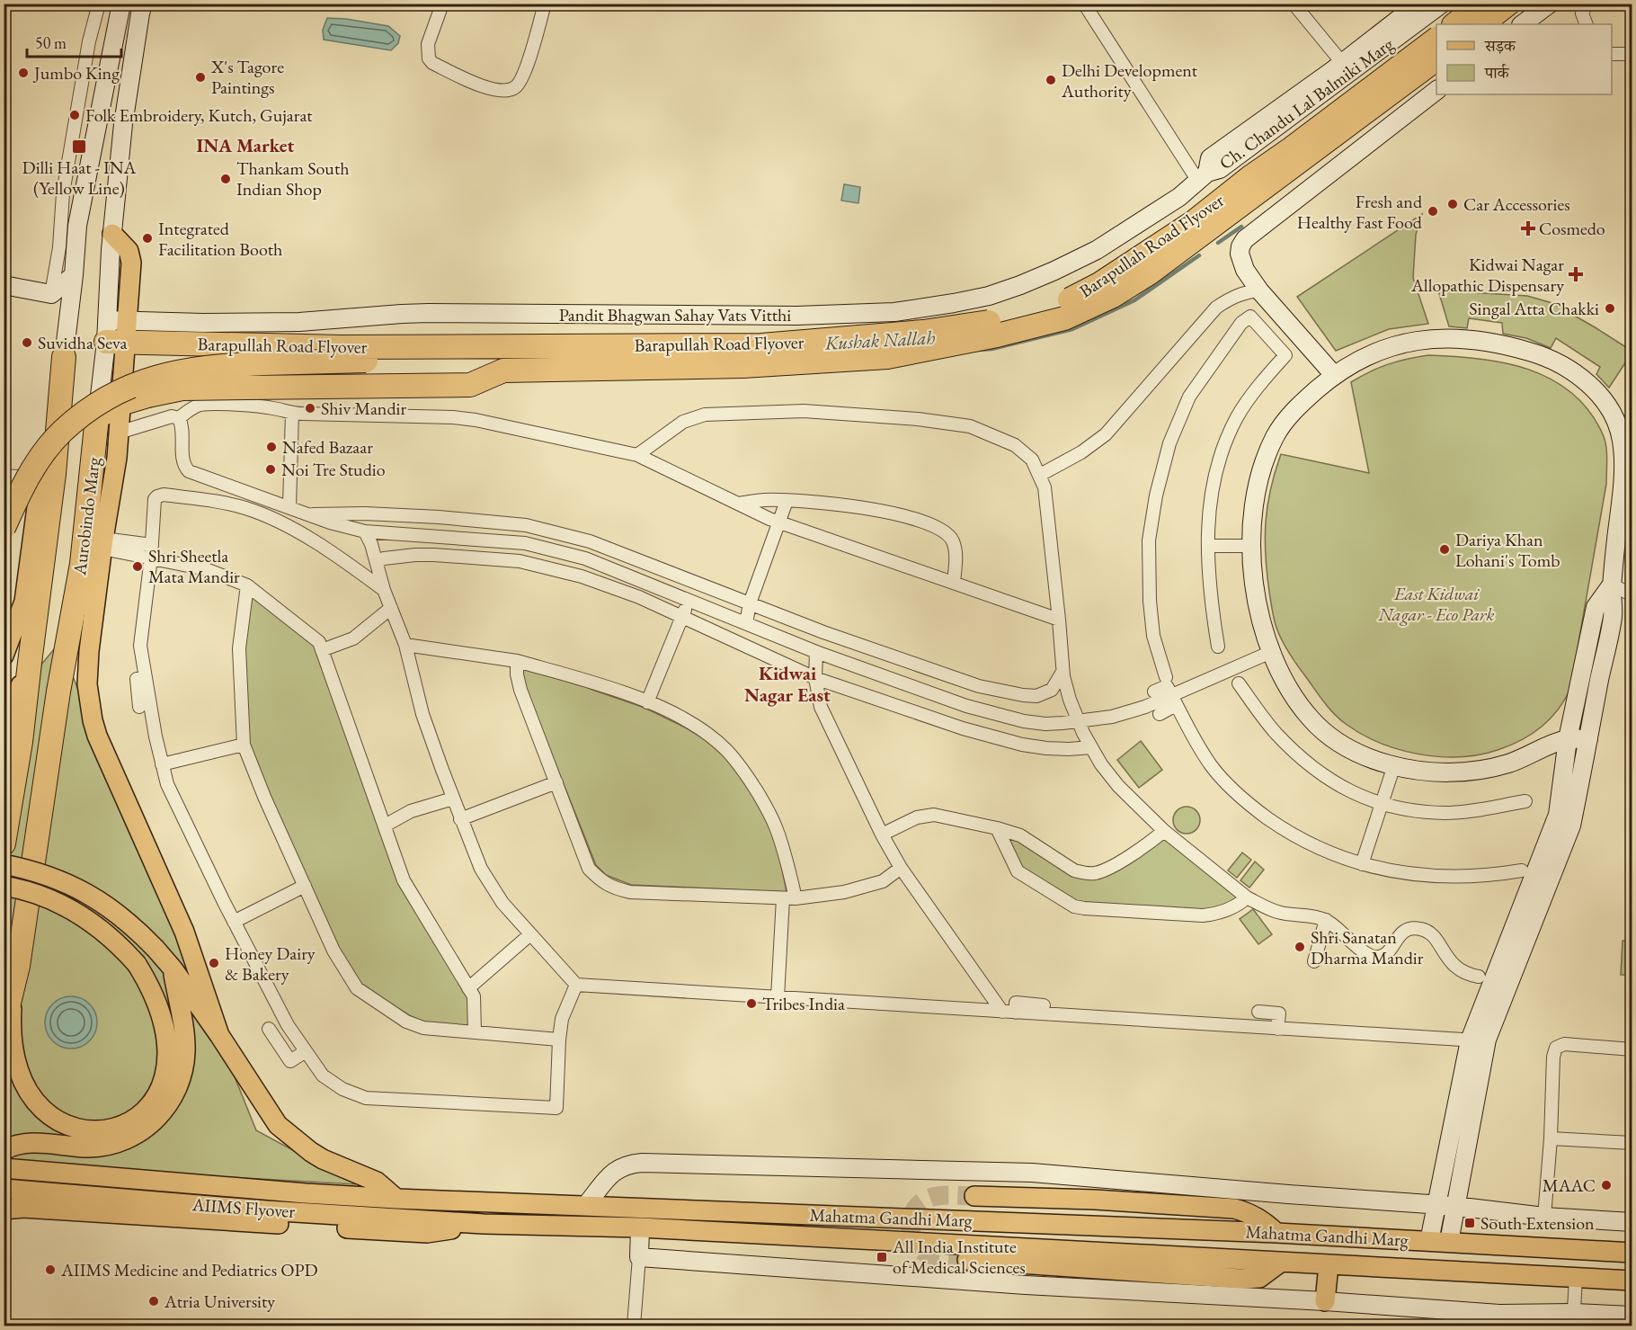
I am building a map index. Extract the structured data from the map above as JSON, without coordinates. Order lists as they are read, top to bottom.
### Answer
{
  "streets": {
    "highway": ["Barapullah Road Flyover", "Aurobindo Marg"],
    "main road": ["AIIMS Flyover", "Mahatma Gandhi Marg"],
    "street": ["Ch. Chandu Lal Balmiki Marg", "Pandit Bhagwan Sahay Vats Vitthi"]
  },
  "crossings": [
    ["Ch. Chandu Lal Balmiki Marg", "Pandit Bhagwan Sahay Vats Vitthi"],
    ["Barapullah Road Flyover", "Pandit Bhagwan Sahay Vats Vitthi"],
    ["Barapullah Road Flyover", "Aurobindo Marg"],
    ["Pandit Bhagwan Sahay Vats Vitthi", "Aurobindo Marg"],
    ["AIIMS Flyover", "Mahatma Gandhi Marg"]
  ],
  "districts": ["INA Market", "Kidwai Nagar East"],
  "water": ["Kushak Nallah"],
  "parks": ["East Kidwai Nagar - Eco Park"],
  "places": {
    "other": [
      "Jumbo King",
      "X's Tagore Paintings",
      "Delhi Development Authority",
      "Folk Embroidery, Kutch, Gujarat",
      "Thankam South Indian Shop",
      "Car Accessories",
      "Fresh and Healthy Fast Food",
      "Integrated Facilitation Booth",
      "Singal Atta Chakki",
      "Suvidha Seva",
      "Shiv Mandir",
      "Nafed Bazaar",
      "Noi Tre Studio",
      "Dariya Khan Lohani's Tomb",
      "Shri Sheetla Mata Mandir",
      "Shri Sanatan Dharma Mandir",
      "Honey Dairy & Bakery",
      "Tribes India",
      "MAAC",
      "AIIMS Medicine and Pediatrics OPD",
      "Atria University"
    ],
    "transit": ["Dilli Haat - INA (Yellow Line)", "South Extension", "All India Institute of Medical Sciences"],
    "health": ["Cosmedo", "Kidwai Nagar Allopathic Dispensary"]
  },
  "legend": ["सड़क", "पार्क"],
  "scale_bar": "50 m"
}
